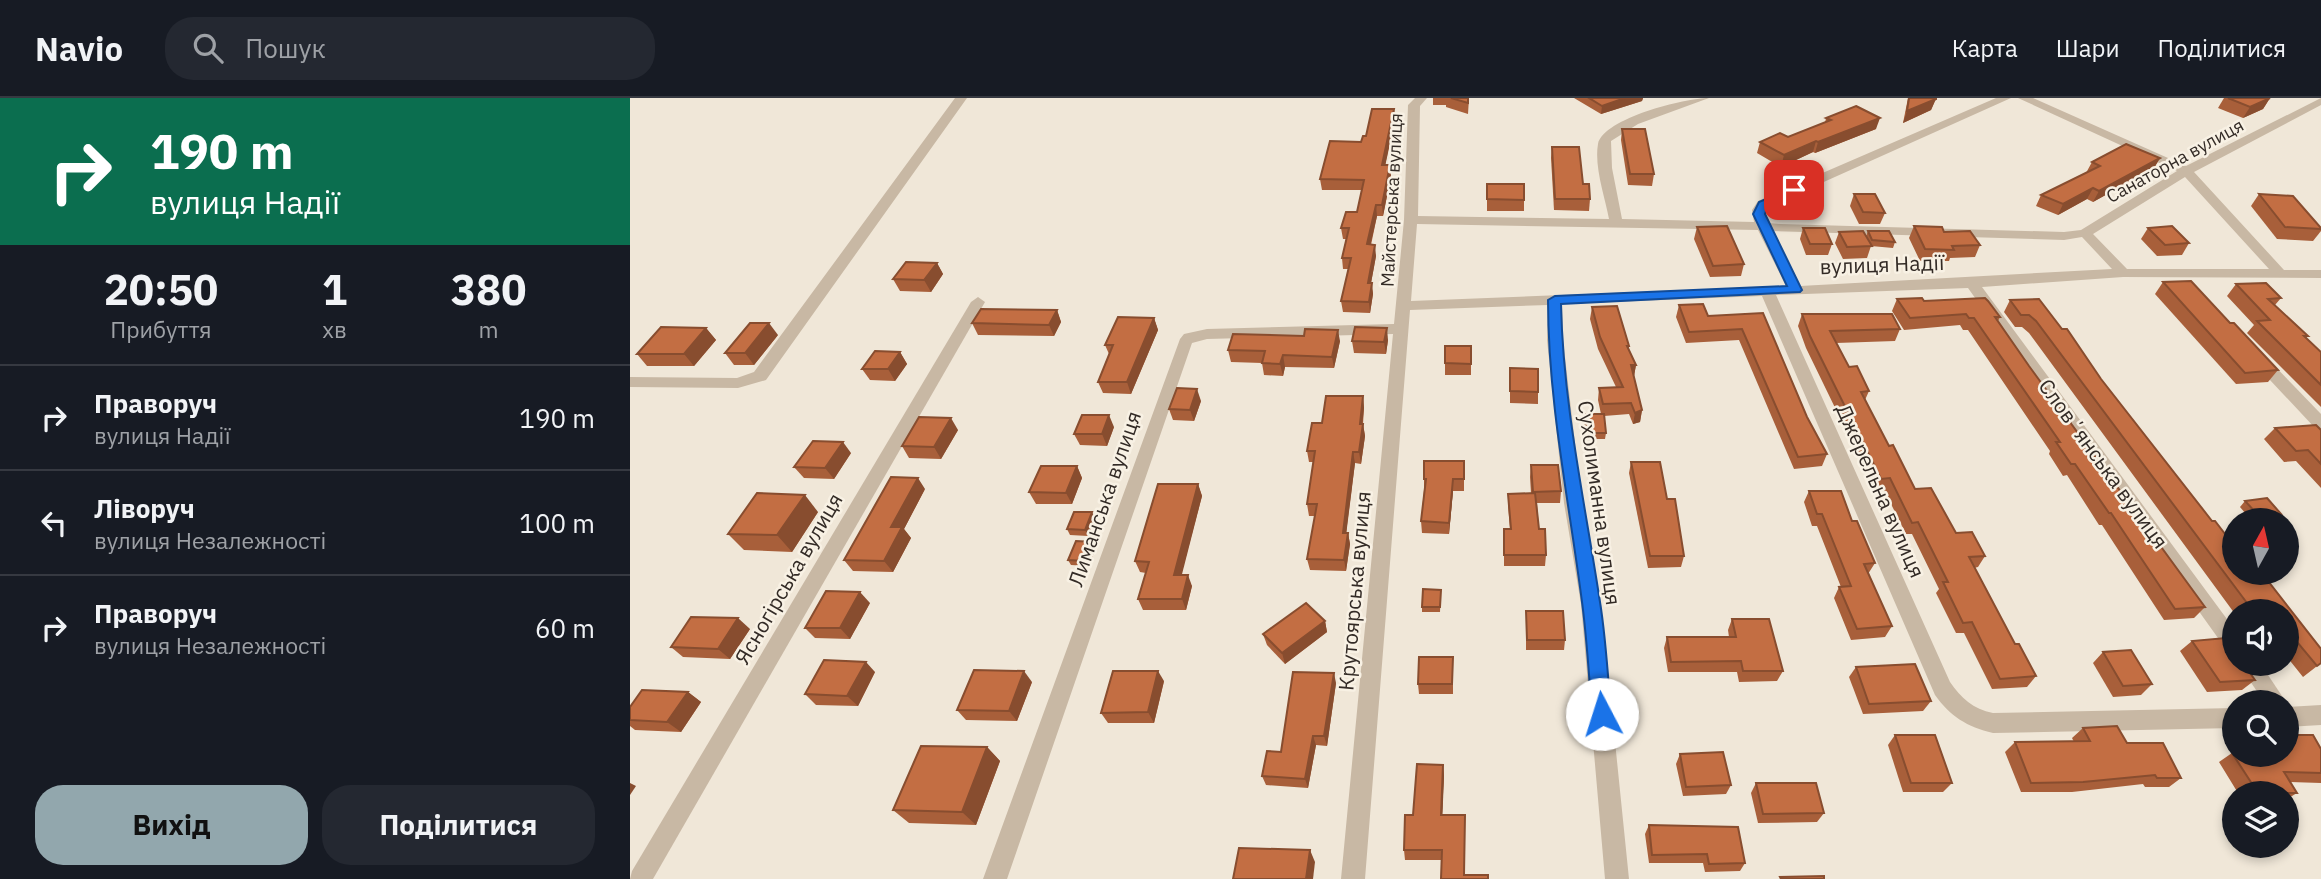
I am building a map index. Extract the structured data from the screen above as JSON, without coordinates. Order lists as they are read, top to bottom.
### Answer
{
  "streets": {
    "street": [
      "Санаторна вулиця",
      "Майстерська вулиця",
      "вулиця Надії",
      "Словʼянська вулиця",
      "Джерельна вулиця",
      "Лиманська вулиця",
      "Сухолиманна вулиця",
      "Ясногірська вулиця",
      "Крутоярська вулиця"
    ]
  },
  "crossings": [
    ["Санаторна вулиця", "вулиця Надії"],
    ["Майстерська вулиця", "вулиця Надії"],
    ["Майстерська вулиця", "Крутоярська вулиця"],
    ["вулиця Надії", "Словʼянська вулиця"],
    ["вулиця Надії", "Джерельна вулиця"],
    ["вулиця Надії", "Сухолиманна вулиця"],
    ["вулиця Надії", "Крутоярська вулиця"],
    ["Лиманська вулиця", "Крутоярська вулиця"]
  ],
  "north": "top",
  "page": {
    "header": "Navio",
    "search": "Пошук",
    "nav": ["Карта", "Шари", "Поділитися"],
    "turn": ["190 m", "вулиця Надії"],
    "eta": [
      "20:50",
      "Прибуття",
      "1",
      "хв",
      "380",
      "m"
    ],
    "list": [
      {
        "name": "Праворуч",
        "note": "вулиця Надії",
        "value": "190 m"
      },
      {
        "name": "Ліворуч",
        "note": "вулиця Незалежності",
        "value": "100 m"
      },
      {
        "name": "Праворуч",
        "note": "вулиця Незалежності",
        "value": "60 m"
      }
    ],
    "buttons": ["Вихід", "Поділитися"]
  }
}
